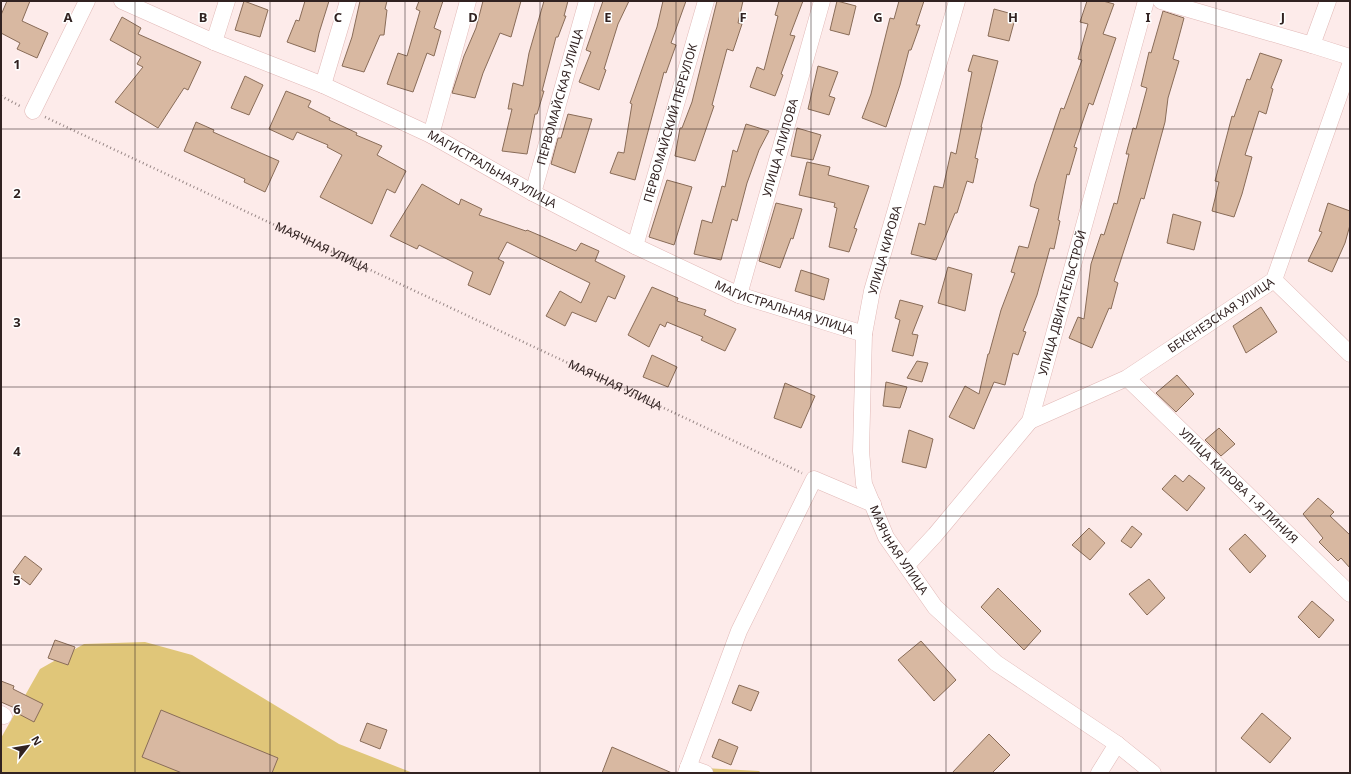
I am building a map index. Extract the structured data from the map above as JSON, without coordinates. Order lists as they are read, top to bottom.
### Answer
{
  "streets": {
    "street": [
      "ПЕРВОМАЙСКАЯ УЛИЦА",
      "ПЕРВОМАЙСКИЙ ПЕРЕУЛОК",
      "УЛИЦА АЛИЛОВА",
      "МАГИСТРАЛЬНАЯ УЛИЦА",
      "МАЯЧНАЯ УЛИЦА",
      "УЛИЦА КИРОВА",
      "УЛИЦА ДВИГАТЕЛЬСТРОЙ",
      "БЕКЕНЕЗСКАЯ УЛИЦА",
      "УЛИЦА КИРОВА 1-Я ЛИНИЯ"
    ]
  },
  "crossings": [
    ["ПЕРВОМАЙСКАЯ УЛИЦА", "МАГИСТРАЛЬНАЯ УЛИЦА"],
    ["ПЕРВОМАЙСКИЙ ПЕРЕУЛОК", "МАГИСТРАЛЬНАЯ УЛИЦА"],
    ["УЛИЦА АЛИЛОВА", "МАГИСТРАЛЬНАЯ УЛИЦА"],
    ["МАГИСТРАЛЬНАЯ УЛИЦА", "УЛИЦА КИРОВА"],
    ["МАЯЧНАЯ УЛИЦА", "УЛИЦА КИРОВА"],
    ["МАЯЧНАЯ УЛИЦА", "УЛИЦА ДВИГАТЕЛЬСТРОЙ"],
    ["УЛИЦА ДВИГАТЕЛЬСТРОЙ", "БЕКЕНЕЗСКАЯ УЛИЦА"],
    ["БЕКЕНЕЗСКАЯ УЛИЦА", "УЛИЦА КИРОВА 1-Я ЛИНИЯ"]
  ],
  "north": "top right",
  "grid": {
    "columns": [
      "A",
      "B",
      "C",
      "D",
      "E",
      "F",
      "G",
      "H",
      "I",
      "J"
    ],
    "rows": [
      "1",
      "2",
      "3",
      "4",
      "5",
      "6"
    ]
  }
}
